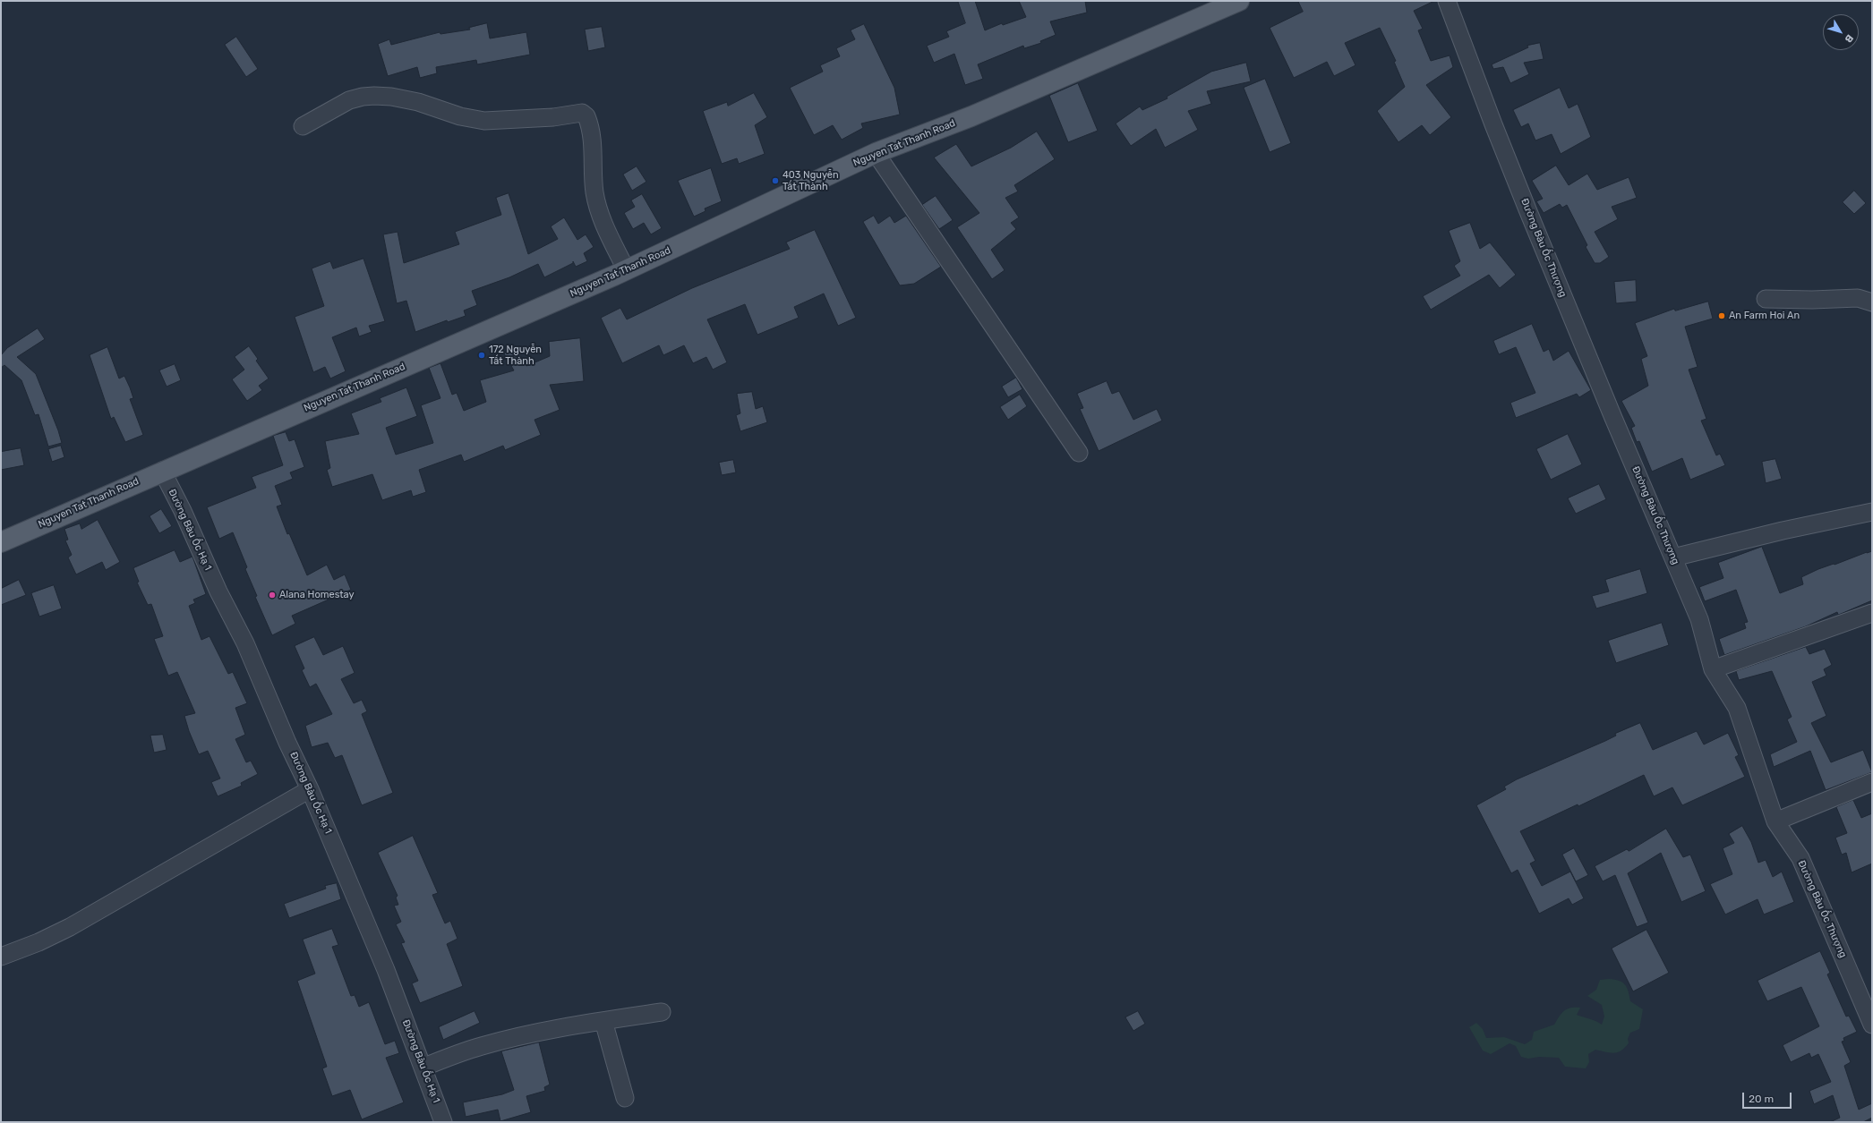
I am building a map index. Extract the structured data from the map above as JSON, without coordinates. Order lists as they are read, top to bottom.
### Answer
{
  "streets": {
    "main road": ["Nguyen Tat Thanh Road"],
    "street": ["Đường Bàu Ốc Thượng", "Đường Bàu Ốc Hạ 1"]
  },
  "crossings": [
    ["Nguyen Tat Thanh Road", "Đường Bàu Ốc Hạ 1"]
  ],
  "places": [
    "403 Nguyễn Tất Thành",
    "An Farm Hoi An",
    "172 Nguyễn Tất Thành",
    "Alana Homestay"
  ],
  "scale_bar": "20 m",
  "north": "bottom right"
}
